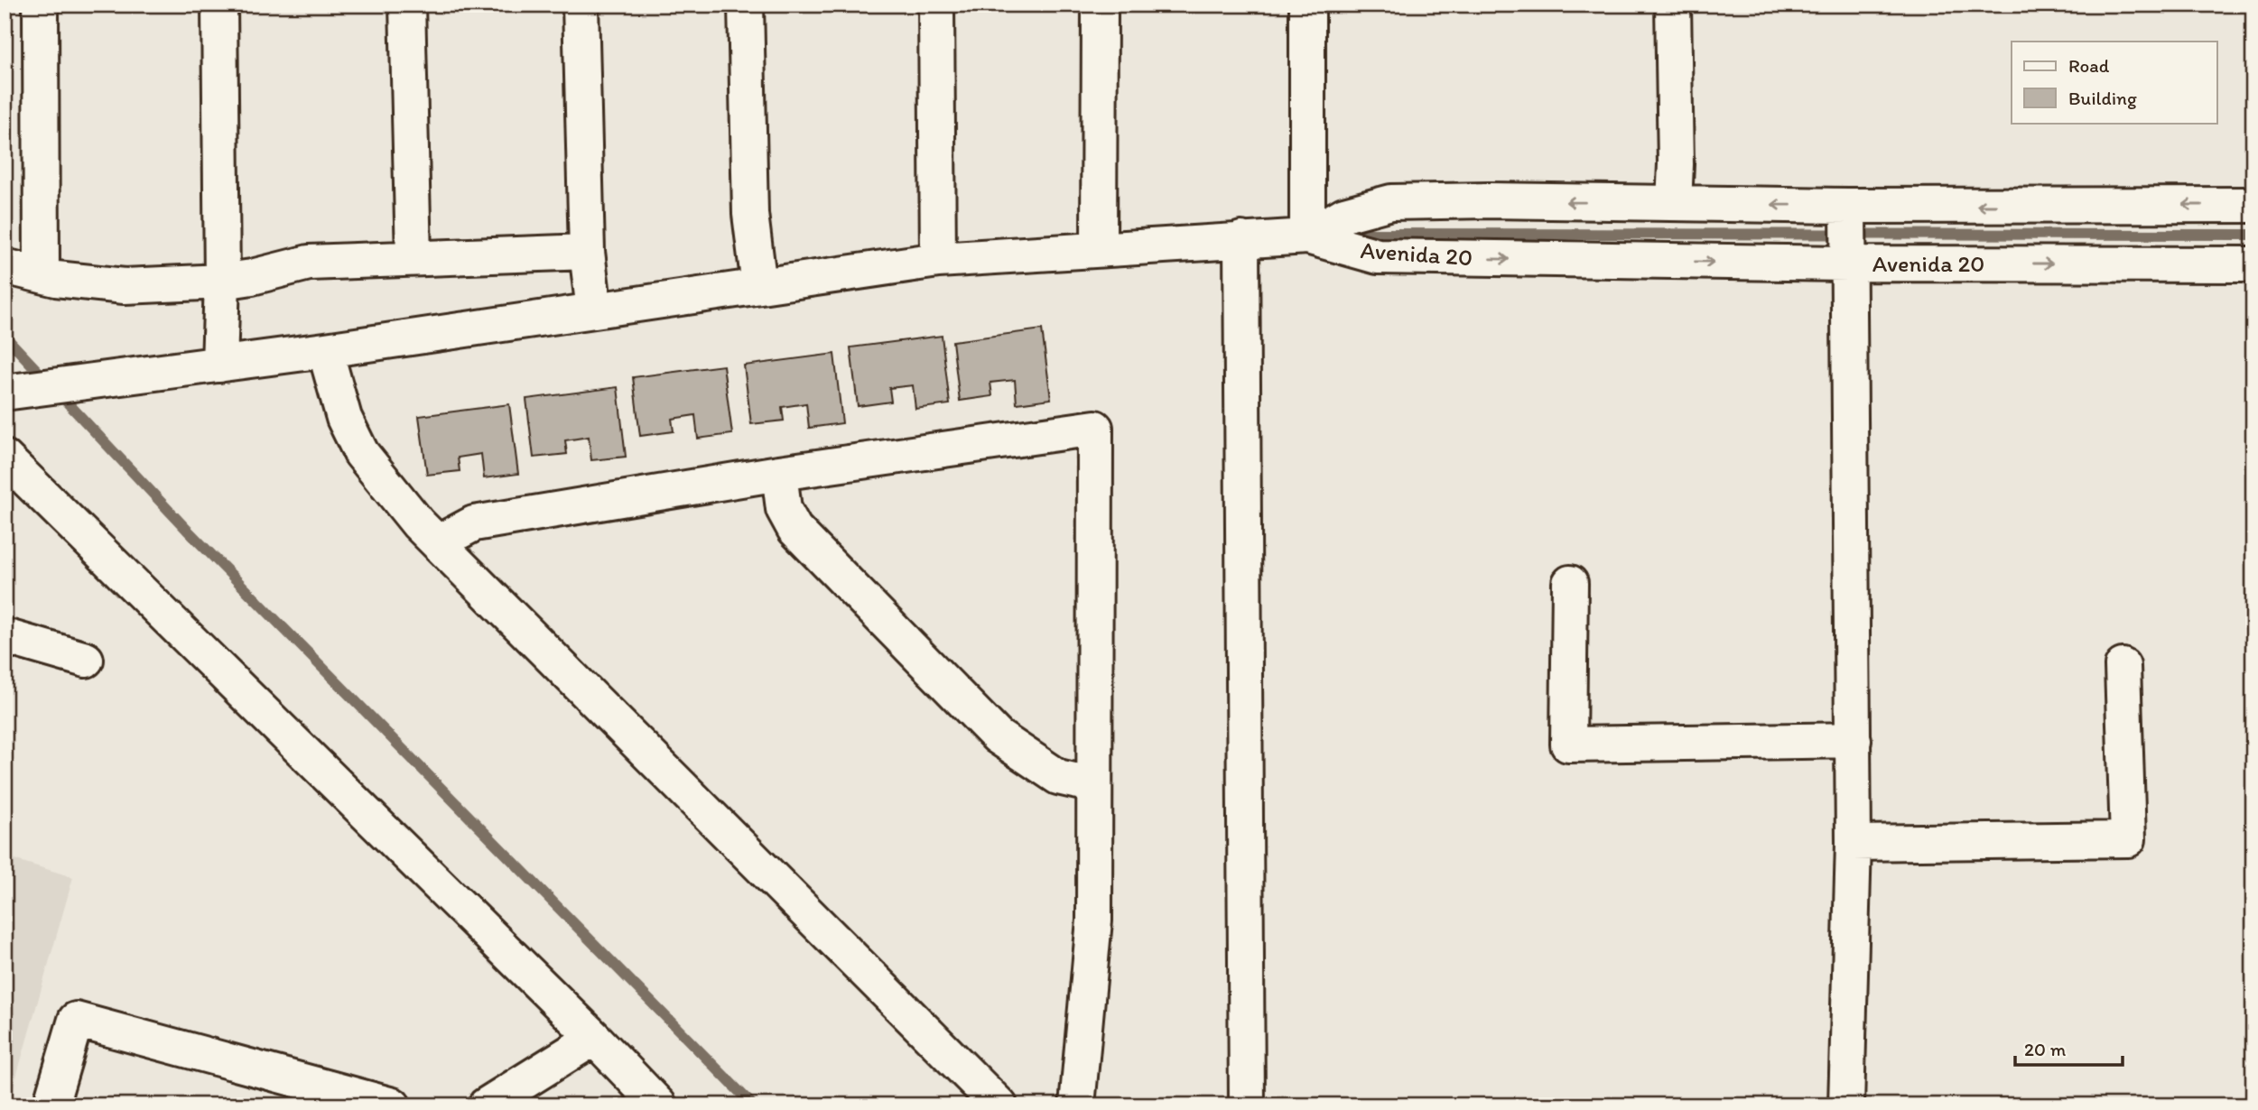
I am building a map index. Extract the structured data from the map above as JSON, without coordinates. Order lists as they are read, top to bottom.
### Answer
{
  "streets": {
    "street": ["Avenida 20"]
  },
  "legend": ["Road", "Building"],
  "scale_bar": "20 m"
}
